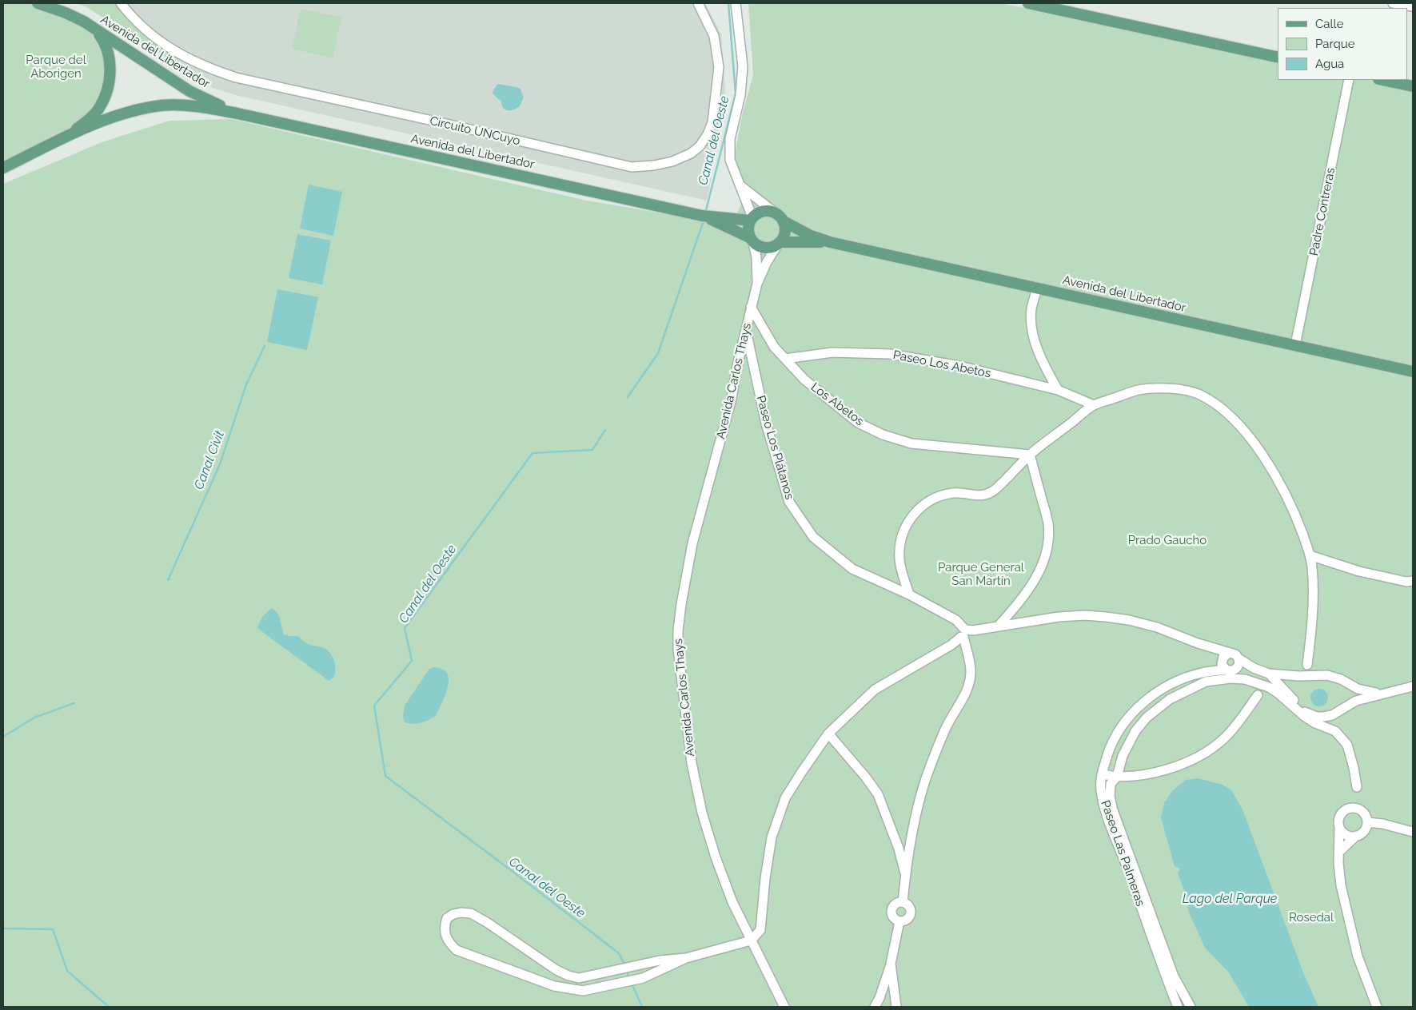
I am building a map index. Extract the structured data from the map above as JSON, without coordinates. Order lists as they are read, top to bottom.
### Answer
{
  "streets": {
    "main road": ["Avenida del Libertador"],
    "street": [
      "Circuito UNCuyo",
      "Padre Contreras",
      "Paseo Los Abetos",
      "Avenida Carlos Thays",
      "Los Abetos",
      "Paseo Los Plátanos",
      "Paseo Las Palmeras"
    ]
  },
  "crossings": [
    ["Avenida del Libertador", "Padre Contreras"],
    ["Avenida del Libertador", "Avenida Carlos Thays"],
    ["Paseo Los Abetos", "Los Abetos"],
    ["Avenida Carlos Thays", "Los Abetos"],
    ["Avenida Carlos Thays", "Paseo Los Plátanos"]
  ],
  "water": ["Canal del Oeste", "Canal Civit", "Lago del Parque"],
  "parks": [
    "Parque del Aborigen",
    "Prado Gaucho",
    "Parque General San Martín",
    "Rosedal"
  ],
  "legend": ["Calle", "Parque", "Agua"]
}
